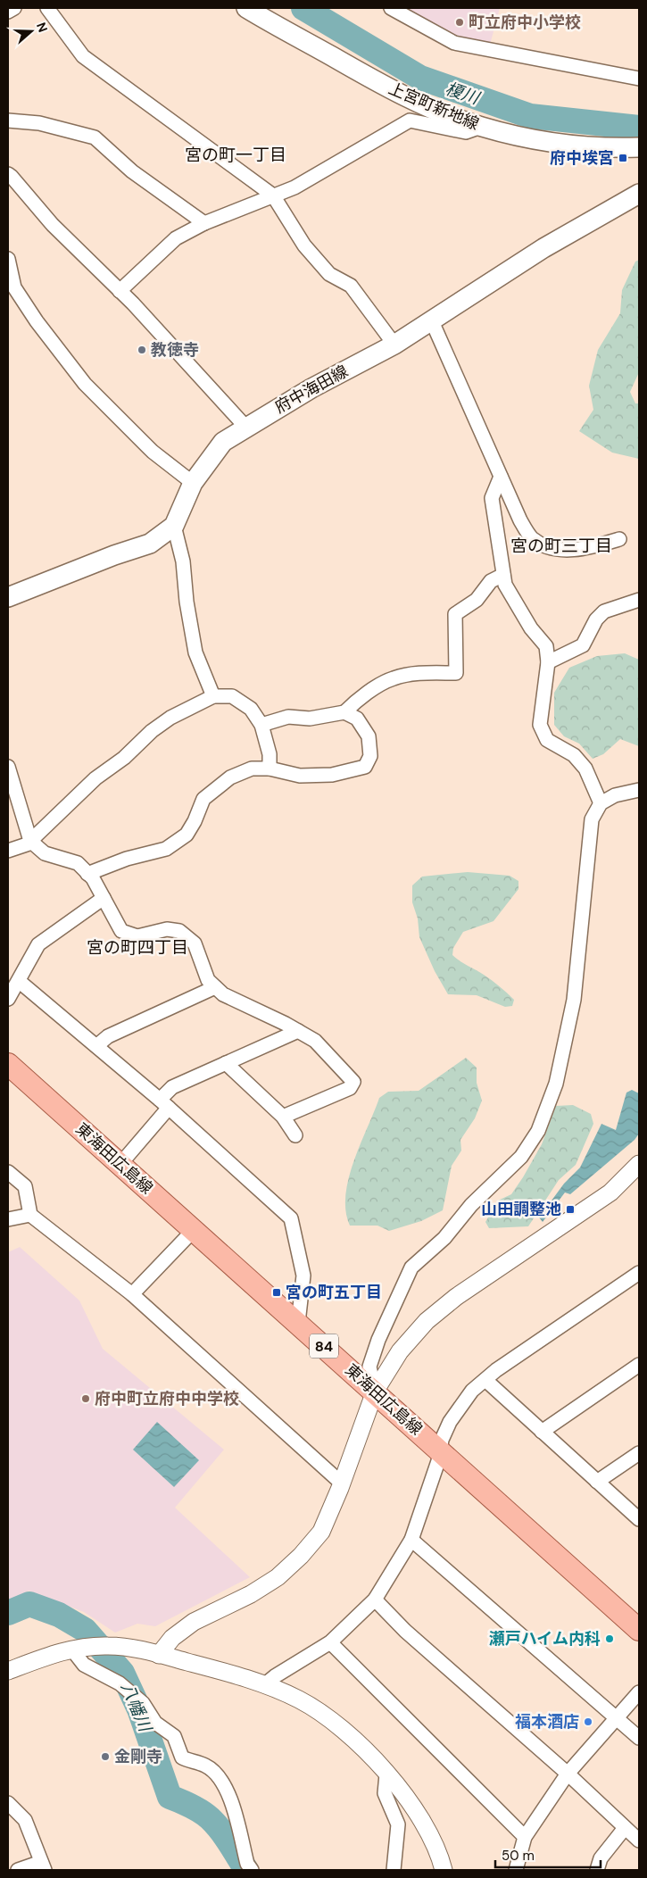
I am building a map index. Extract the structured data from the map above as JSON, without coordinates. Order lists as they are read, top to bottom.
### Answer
{
  "streets": {
    "main road": [
      "上宮町新地線",
      "府中海田線",
      "東海田広島線",
      "84"
    ]
  },
  "districts": ["宮の町一丁目", "宮の町三丁目", "宮の町四丁目"],
  "water": ["榎川", "八幡川"],
  "places": {
    "other": [
      "町立府中小学校",
      "教徳寺",
      "府中町立府中中学校",
      "瀬戸ハイム内科",
      "福本酒店",
      "金剛寺"
    ],
    "transit": ["府中埃宮", "山田調整池", "宮の町五丁目"]
  },
  "scale_bar": "50 m",
  "north": "right"
}
